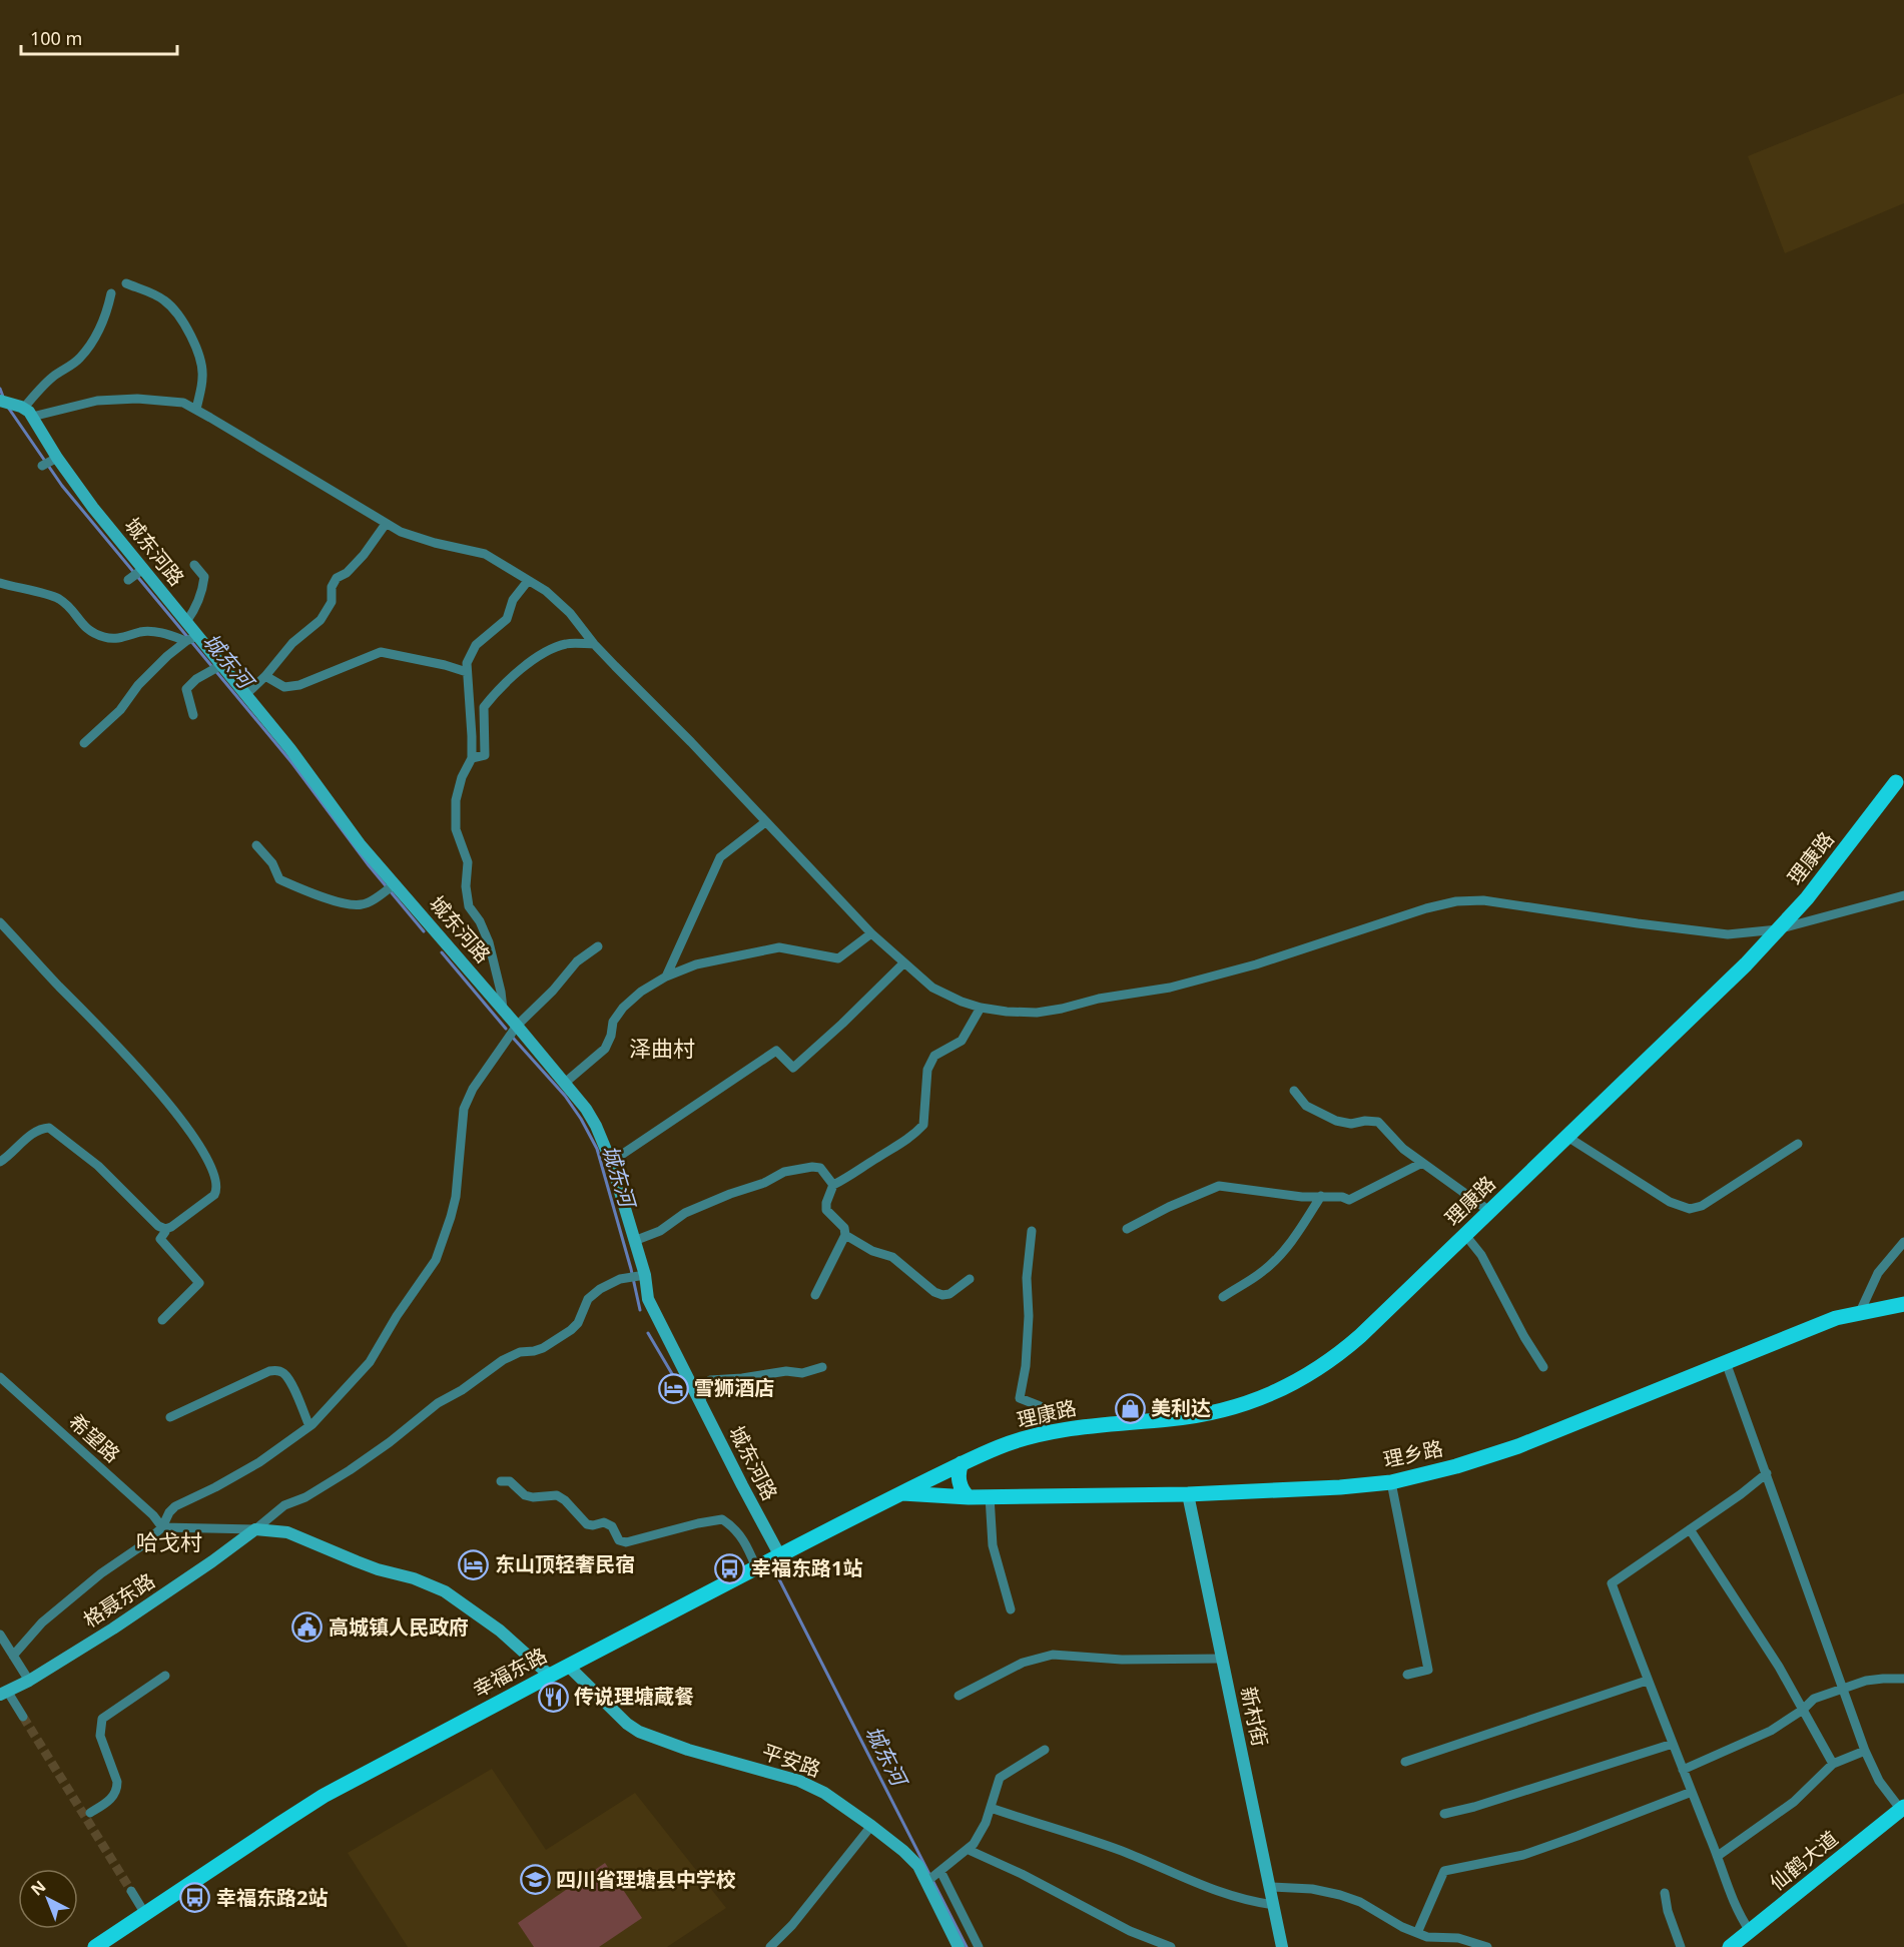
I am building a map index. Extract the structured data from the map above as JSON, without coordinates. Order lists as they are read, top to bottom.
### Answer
{
  "streets": {
    "main road": [
      "理康路",
      "理乡路",
      "幸福东路",
      "仙鹤大道"
    ],
    "street": [
      "城东河路",
      "希望路",
      "格聂东路",
      "新村街",
      "平安路"
    ]
  },
  "crossings": [
    ["城东河路", "幸福东路"],
    ["理康路", "幸福东路"],
    ["理乡路", "幸福东路"],
    ["理乡路", "新村街"],
    ["幸福东路", "平安路"]
  ],
  "districts": ["泽曲村", "哈戈村"],
  "water": ["城东河"],
  "places": {
    "hotel": ["雪狮酒店", "东山顶轻奢民宿"],
    "shop": ["美利达"],
    "bus stop": ["幸福东路1站", "幸福东路2站"],
    "public building": ["高城镇人民政府"],
    "restaurant": ["传说理塘蔵餐"],
    "school or university": ["四川省理塘县中学校"]
  },
  "scale_bar": "100 m",
  "north": "top left"
}
